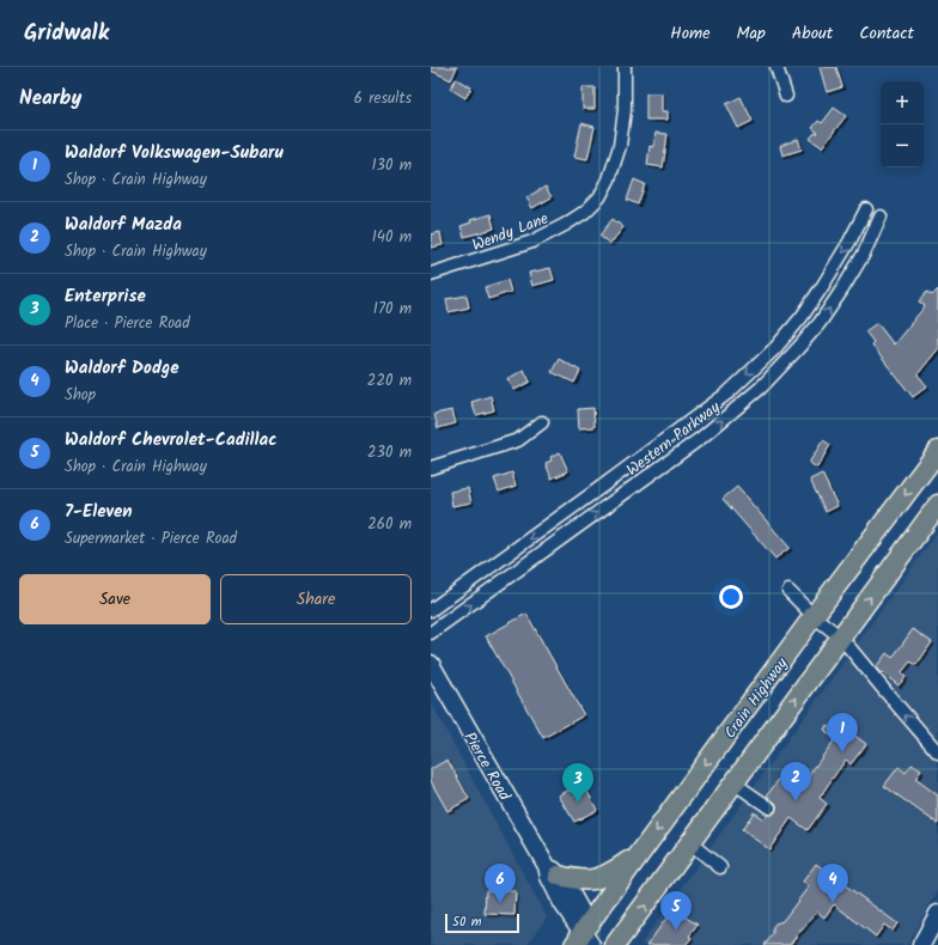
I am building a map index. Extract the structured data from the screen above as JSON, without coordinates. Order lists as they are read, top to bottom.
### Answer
{
  "streets": {
    "highway": ["Crain Highway"],
    "main road": ["Pierce Road"],
    "street": ["Wendy Lane", "Western Parkway"]
  },
  "crossings": [
    ["Crain Highway", "Pierce Road"]
  ],
  "scale_bar": "50 m",
  "page": {
    "header": "Gridwalk",
    "nav": [
      "Home",
      "Map",
      "About",
      "Contact"
    ],
    "heading": ["Nearby", "6 results"],
    "map_buttons": ["+", "−"],
    "list": [
      {
        "mark": "1",
        "name": "Waldorf Volkswagen-Subaru",
        "note": "Shop · Crain Highway",
        "value": "130 m"
      },
      {
        "mark": "2",
        "name": "Waldorf Mazda",
        "note": "Shop · Crain Highway",
        "value": "140 m"
      },
      {
        "mark": "3",
        "name": "Enterprise",
        "note": "Place · Pierce Road",
        "value": "170 m"
      },
      {
        "mark": "4",
        "name": "Waldorf Dodge",
        "note": "Shop",
        "value": "220 m"
      },
      {
        "mark": "5",
        "name": "Waldorf Chevrolet-Cadillac",
        "note": "Shop · Crain Highway",
        "value": "230 m"
      },
      {
        "mark": "6",
        "name": "7-Eleven",
        "note": "Supermarket · Pierce Road",
        "value": "260 m"
      }
    ],
    "buttons": ["Save", "Share"],
    "pins": [
      "1",
      "2",
      "3",
      "4",
      "6",
      "5"
    ],
    "scale": "50 m"
  }
}
